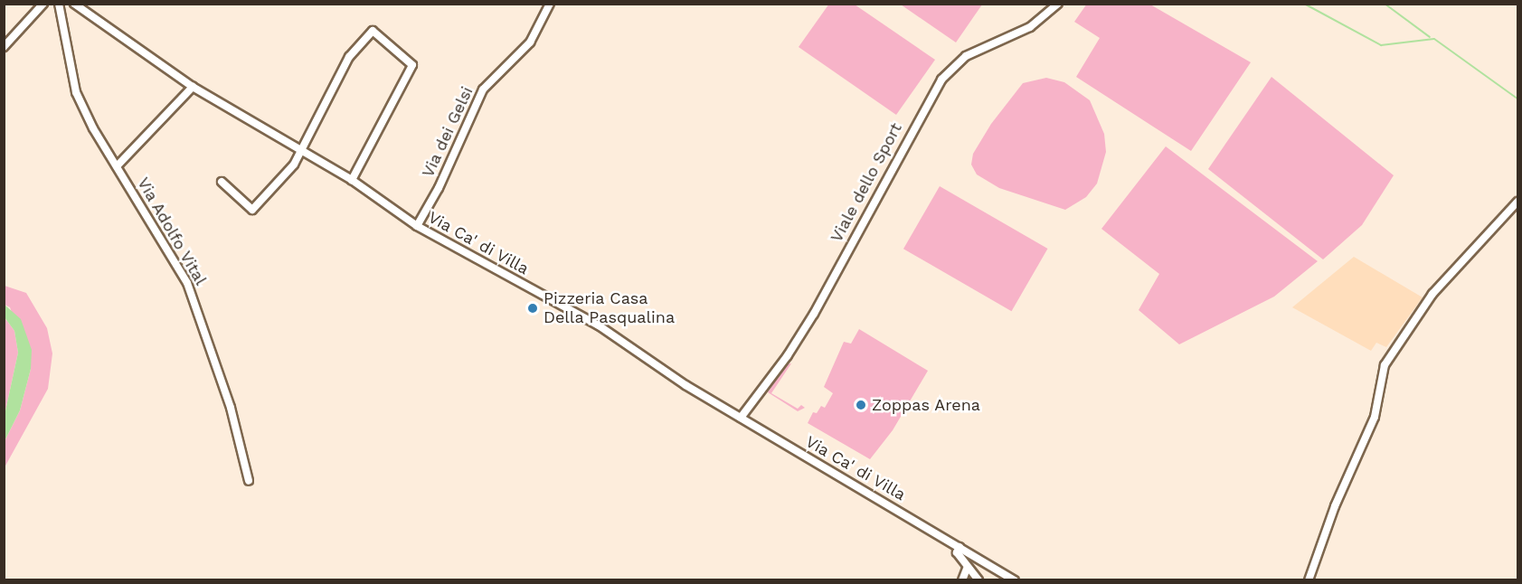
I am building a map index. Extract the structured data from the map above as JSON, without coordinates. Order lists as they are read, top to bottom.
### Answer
{
  "streets": {
    "street": [
      "Via dei Gelsi",
      "Viale dello Sport",
      "Via Adolfo Vital",
      "Via Ca' di Villa"
    ]
  },
  "crossings": [
    ["Via dei Gelsi", "Via Ca' di Villa"],
    ["Viale dello Sport", "Via Ca' di Villa"]
  ],
  "places": ["Pizzeria Casa Della Pasqualina", "Zoppas Arena"]
}
